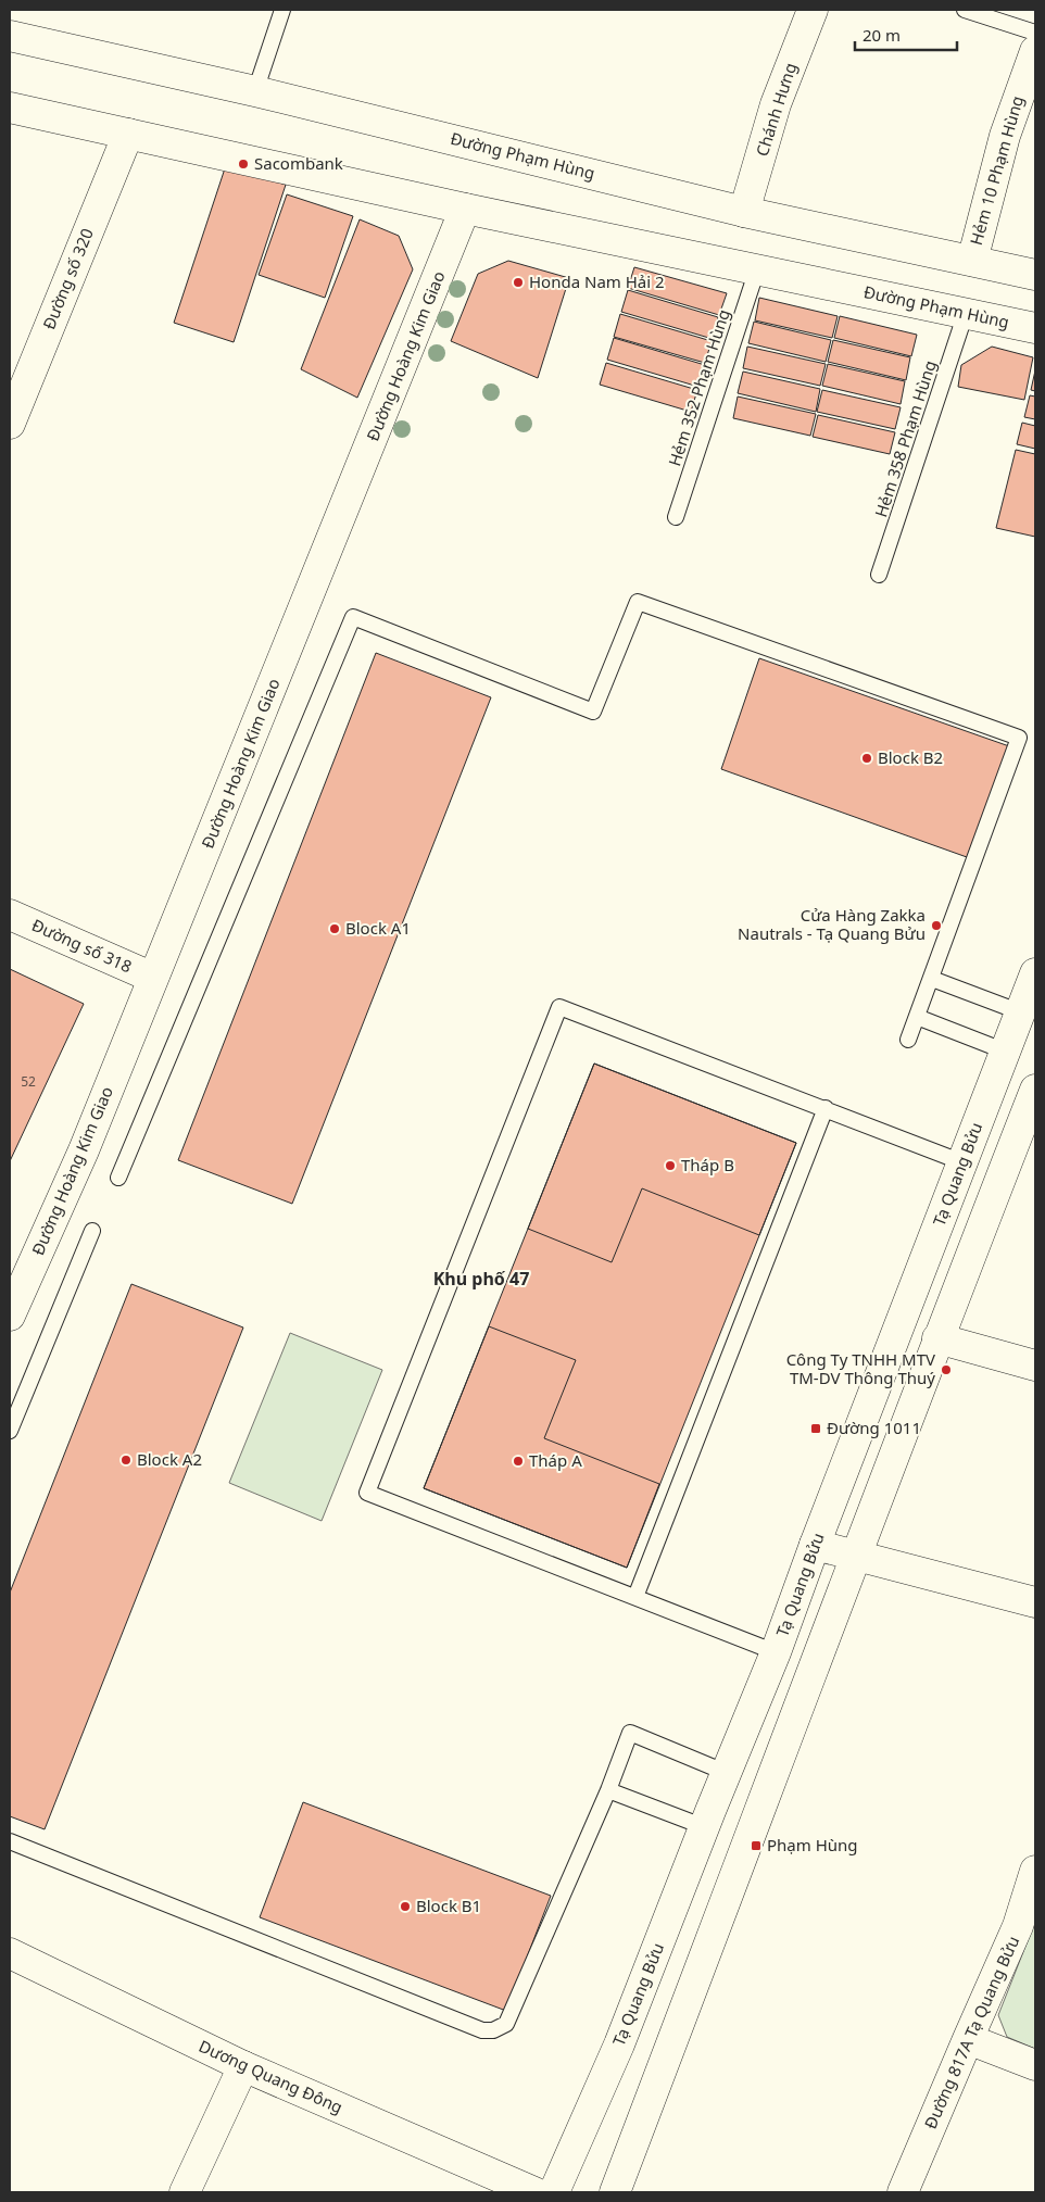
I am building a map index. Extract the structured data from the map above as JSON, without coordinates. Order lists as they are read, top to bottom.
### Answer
{
  "streets": {
    "main road": [
      "Chánh Hưng",
      "Đường Phạm Hùng",
      "Hẻm 10 Phạm Hùng",
      "Đường số 320",
      "Đường Hoàng Kim Giao",
      "Đường số 318",
      "Tạ Quang Bửu",
      "Đường 817A Tạ Quang Bửu",
      "Dương Quang Đông"
    ],
    "lane": ["Hẻm 352 Phạm Hùng", "Hẻm 358 Phạm Hùng"]
  },
  "crossings": [
    ["Chánh Hưng", "Đường Phạm Hùng"],
    ["Đường Phạm Hùng", "Hẻm 10 Phạm Hùng"],
    ["Đường Phạm Hùng", "Đường số 320"],
    ["Đường Phạm Hùng", "Đường Hoàng Kim Giao"],
    ["Đường Phạm Hùng", "Hẻm 352 Phạm Hùng"],
    ["Đường Phạm Hùng", "Hẻm 358 Phạm Hùng"],
    ["Đường Hoàng Kim Giao", "Đường số 318"]
  ],
  "districts": ["Khu phố 47"],
  "places": {
    "other": [
      "Sacombank",
      "Honda Nam Hải 2",
      "Block B2",
      "Cửa Hàng Zakka Nautrals - Tạ Quang Bửu",
      "Block A1",
      "Tháp B",
      "Công Ty TNHH MTV TM-DV Thông Thuý",
      "Block A2",
      "Tháp A",
      "Block B1"
    ],
    "transit": ["Đường 1011", "Phạm Hùng"]
  },
  "house_numbers": ["52"],
  "scale_bar": "20 m"
}
